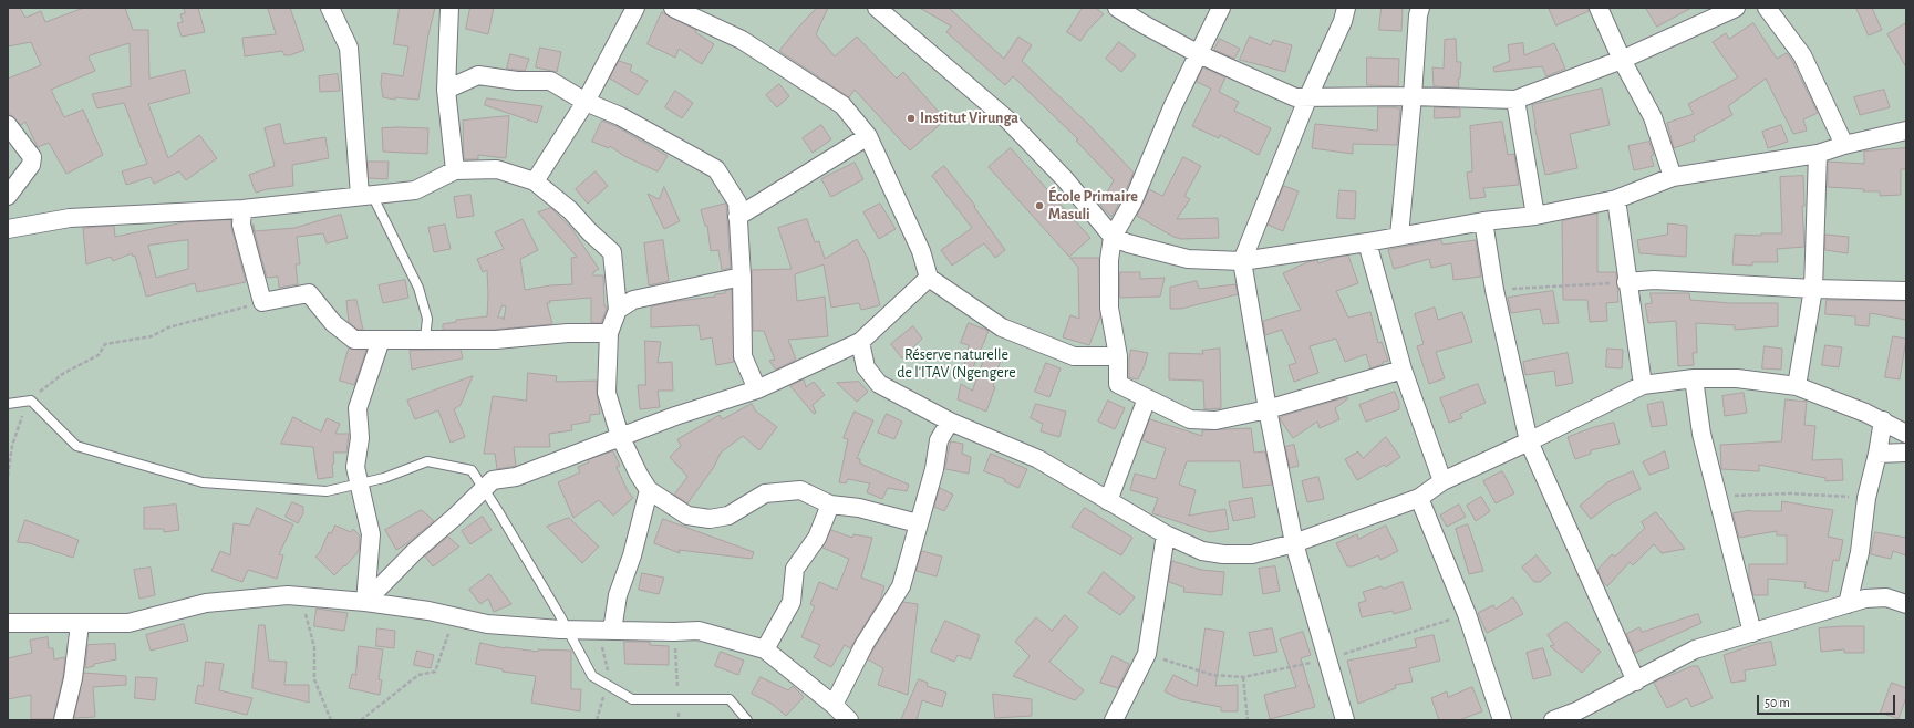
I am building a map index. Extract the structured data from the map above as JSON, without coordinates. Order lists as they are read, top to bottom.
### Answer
{
  "parks": ["Réserve naturelle de l'ITAV (Ngengere"],
  "places": ["Institut Virunga", "École Primaire Masuli"],
  "scale_bar": "50 m"
}
